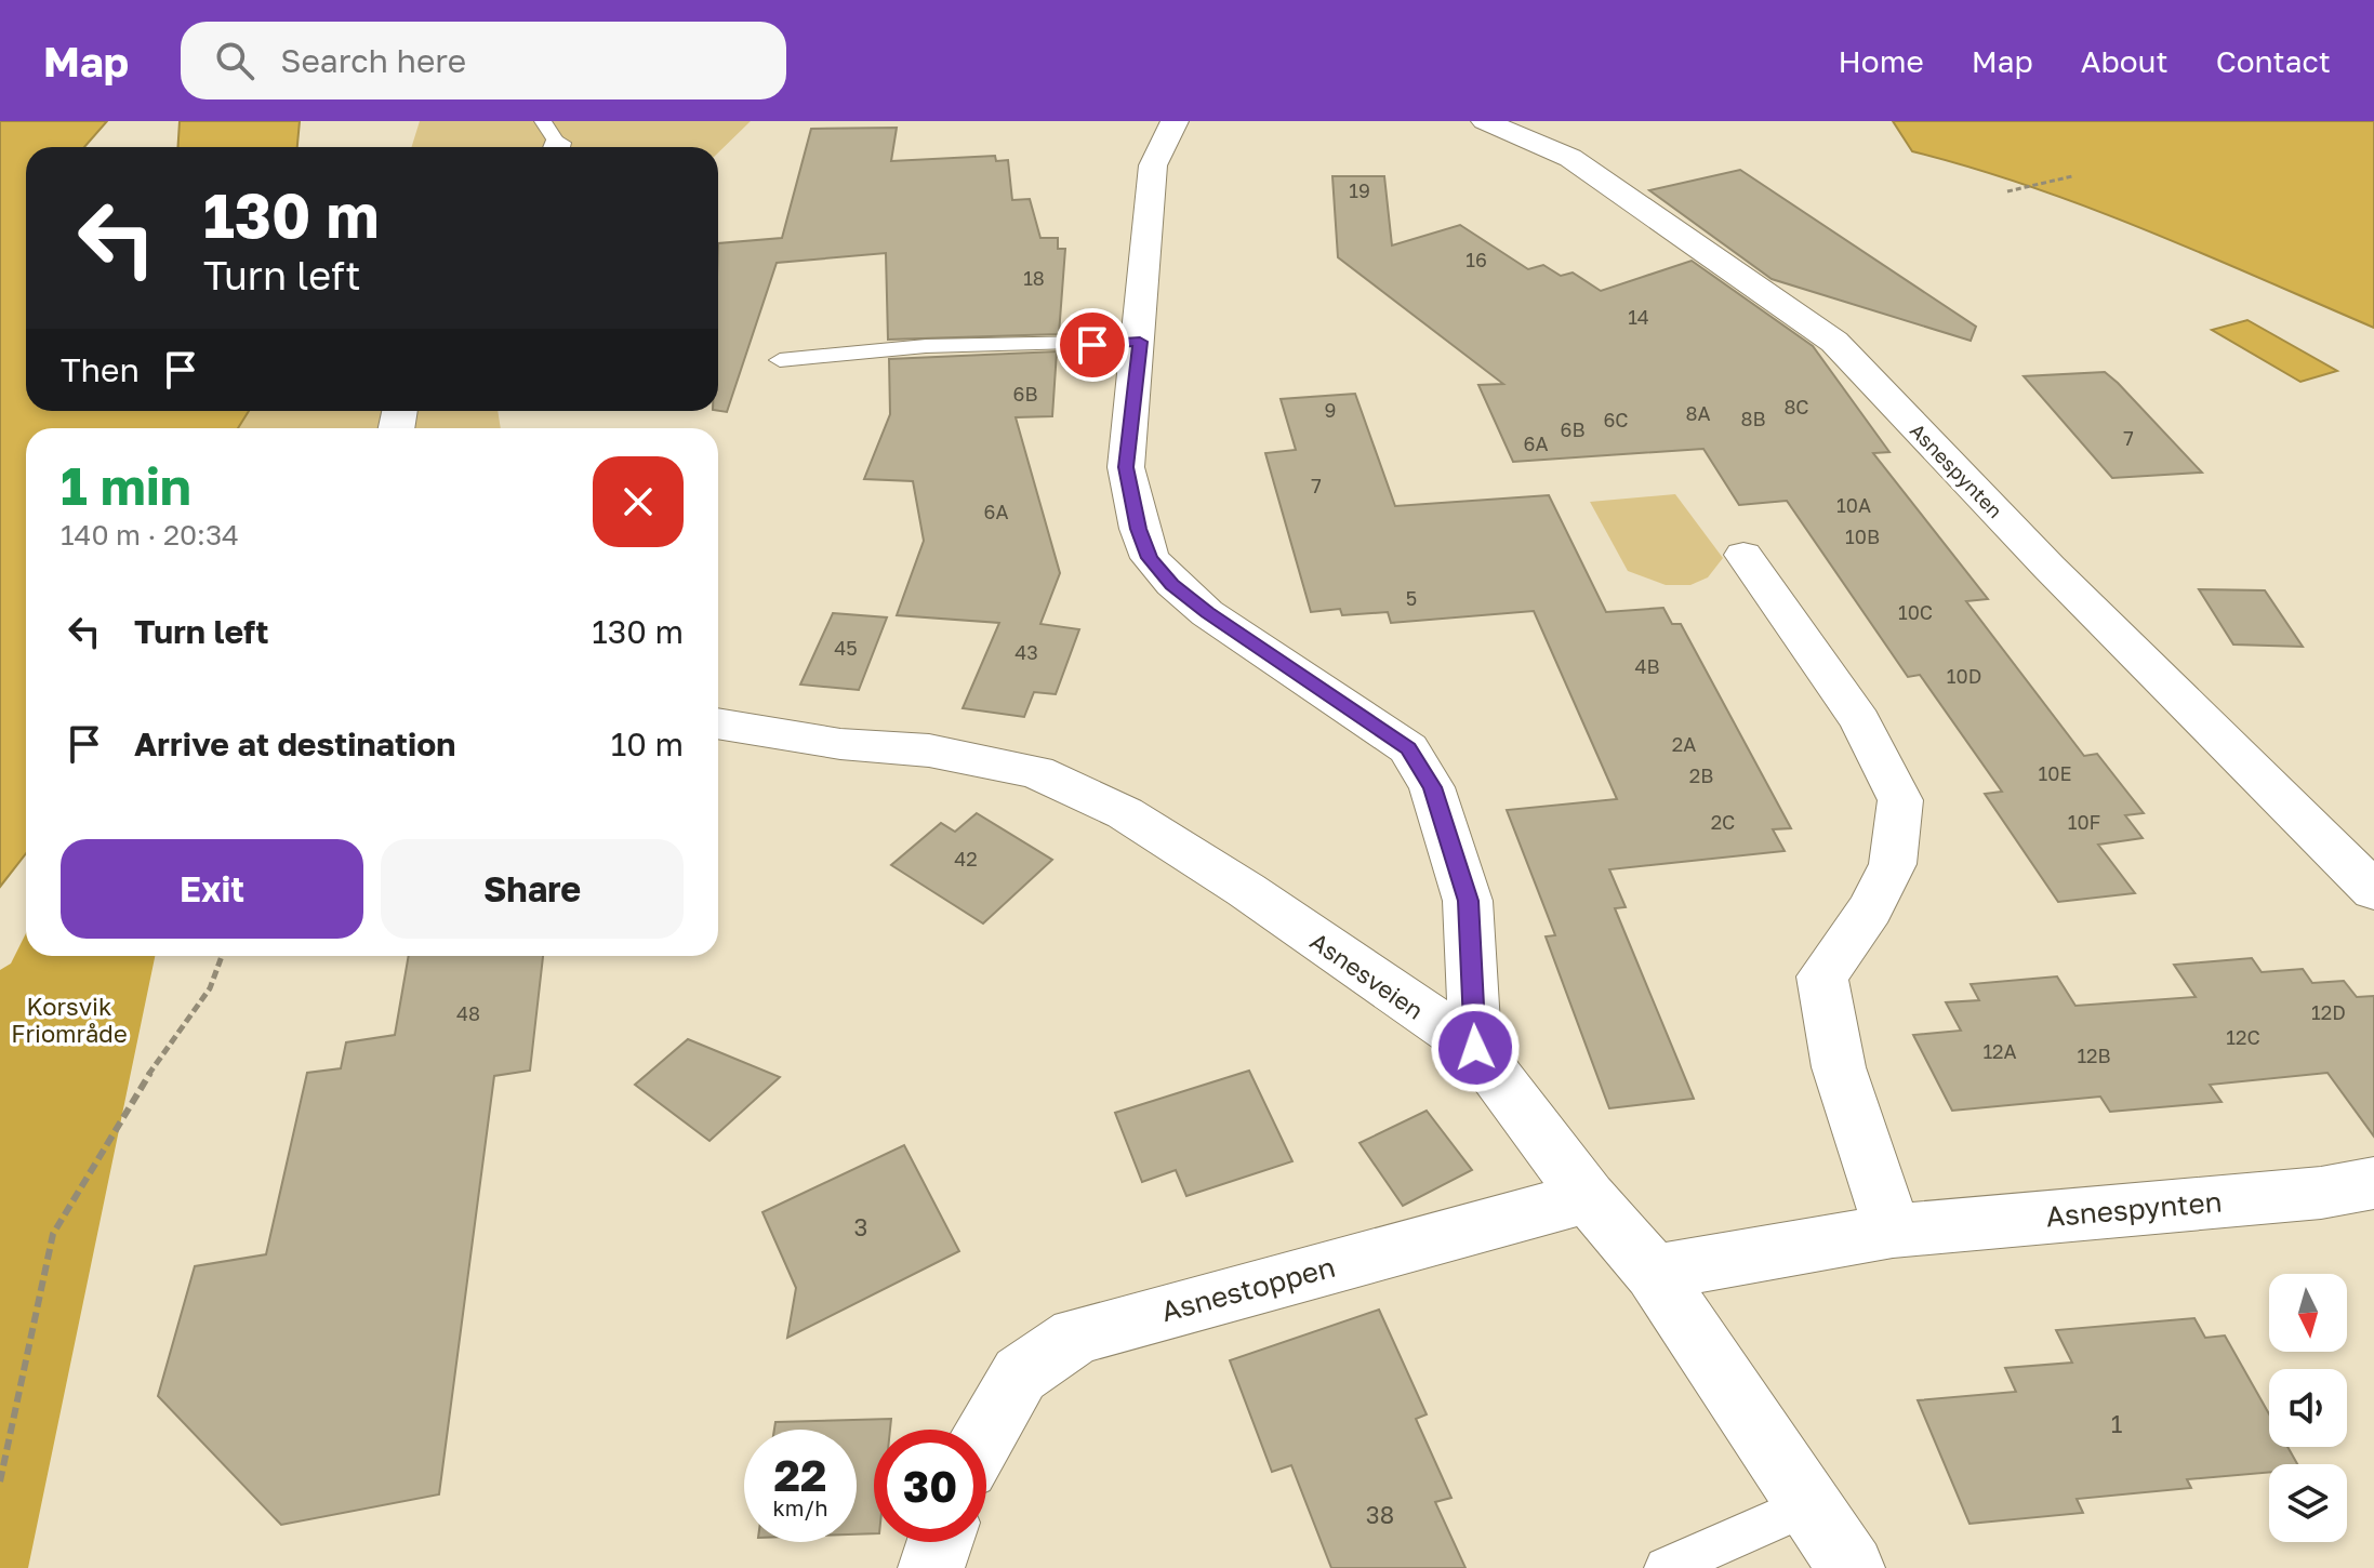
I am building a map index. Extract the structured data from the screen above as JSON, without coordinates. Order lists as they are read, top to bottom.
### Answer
{
  "streets": {
    "street": ["Asnespynten", "Asnesveien", "Asnestoppen"]
  },
  "crossings": [
    ["Asnespynten", "Asnesveien"],
    ["Asnesveien", "Asnestoppen"]
  ],
  "parks": ["Korsvik Friområde"],
  "house_numbers": [
    "19",
    "16",
    "18",
    "14",
    "6B",
    "8C",
    "9",
    "8A",
    "8B",
    "6C",
    "6B",
    "7",
    "6A",
    "7",
    "10A",
    "6A",
    "10B",
    "5",
    "10C",
    "45",
    "43",
    "4B",
    "10D",
    "2A",
    "10E",
    "2B",
    "2C",
    "10F",
    "42",
    "12D",
    "48",
    "12C",
    "12A",
    "12B",
    "3",
    "1",
    "38"
  ],
  "north": "bottom",
  "page": {
    "header": "Map",
    "search": "Search here",
    "nav": [
      "Home",
      "Map",
      "About",
      "Contact"
    ],
    "turn": ["130 m", "Turn left"],
    "then": "Then",
    "heading": ["1 min", "140 m · 20:34"],
    "list": [
      {
        "name": "Turn left",
        "value": "130 m"
      },
      {
        "name": "Arrive at destination",
        "value": "10 m"
      }
    ],
    "buttons": ["Exit", "Share"],
    "speed": "22 km/h",
    "limit": "30"
  }
}
